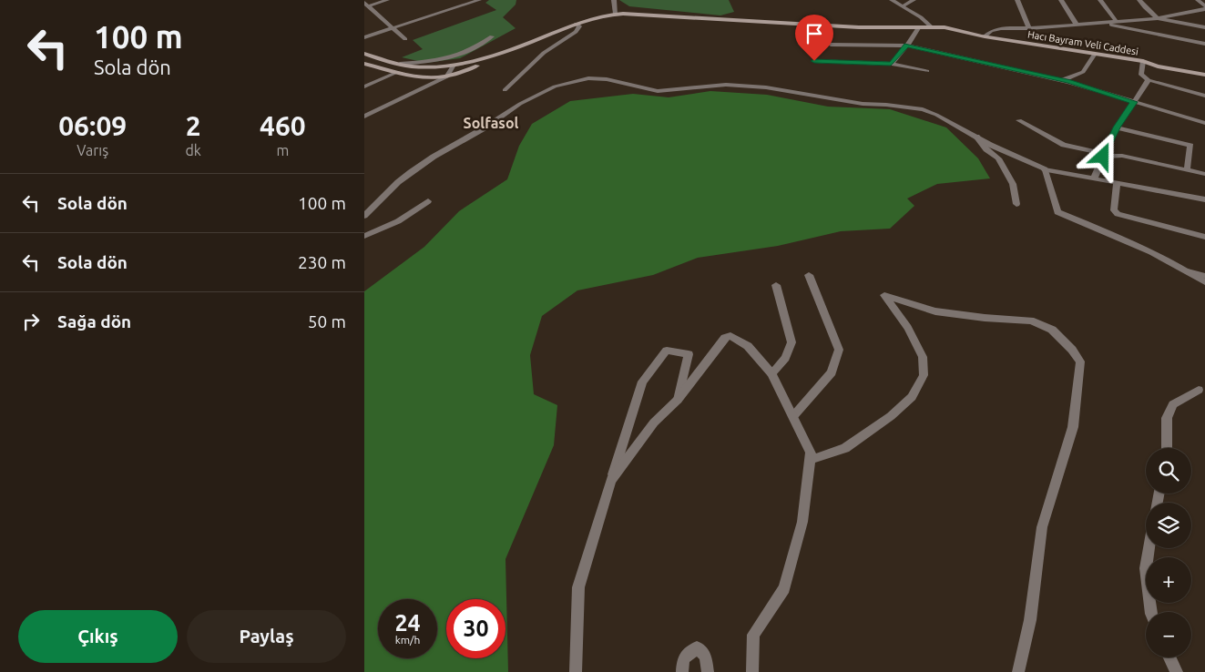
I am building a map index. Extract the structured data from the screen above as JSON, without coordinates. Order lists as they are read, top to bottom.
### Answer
{
  "streets": {
    "main road": ["Hacı Bayram Veli Caddesi"]
  },
  "districts": ["Solfasol"],
  "page": {
    "turn": ["100 m", "Sola dön"],
    "eta": [
      "06:09",
      "Varış",
      "2",
      "dk",
      "460",
      "m"
    ],
    "list": [
      {
        "name": "Sola dön",
        "value": "100 m"
      },
      {
        "name": "Sola dön",
        "value": "230 m"
      },
      {
        "name": "Sağa dön",
        "value": "50 m"
      }
    ],
    "map_buttons": ["+", "−"],
    "speed": "24 km/h",
    "limit": "30",
    "buttons": ["Çıkış", "Paylaş"]
  }
}
